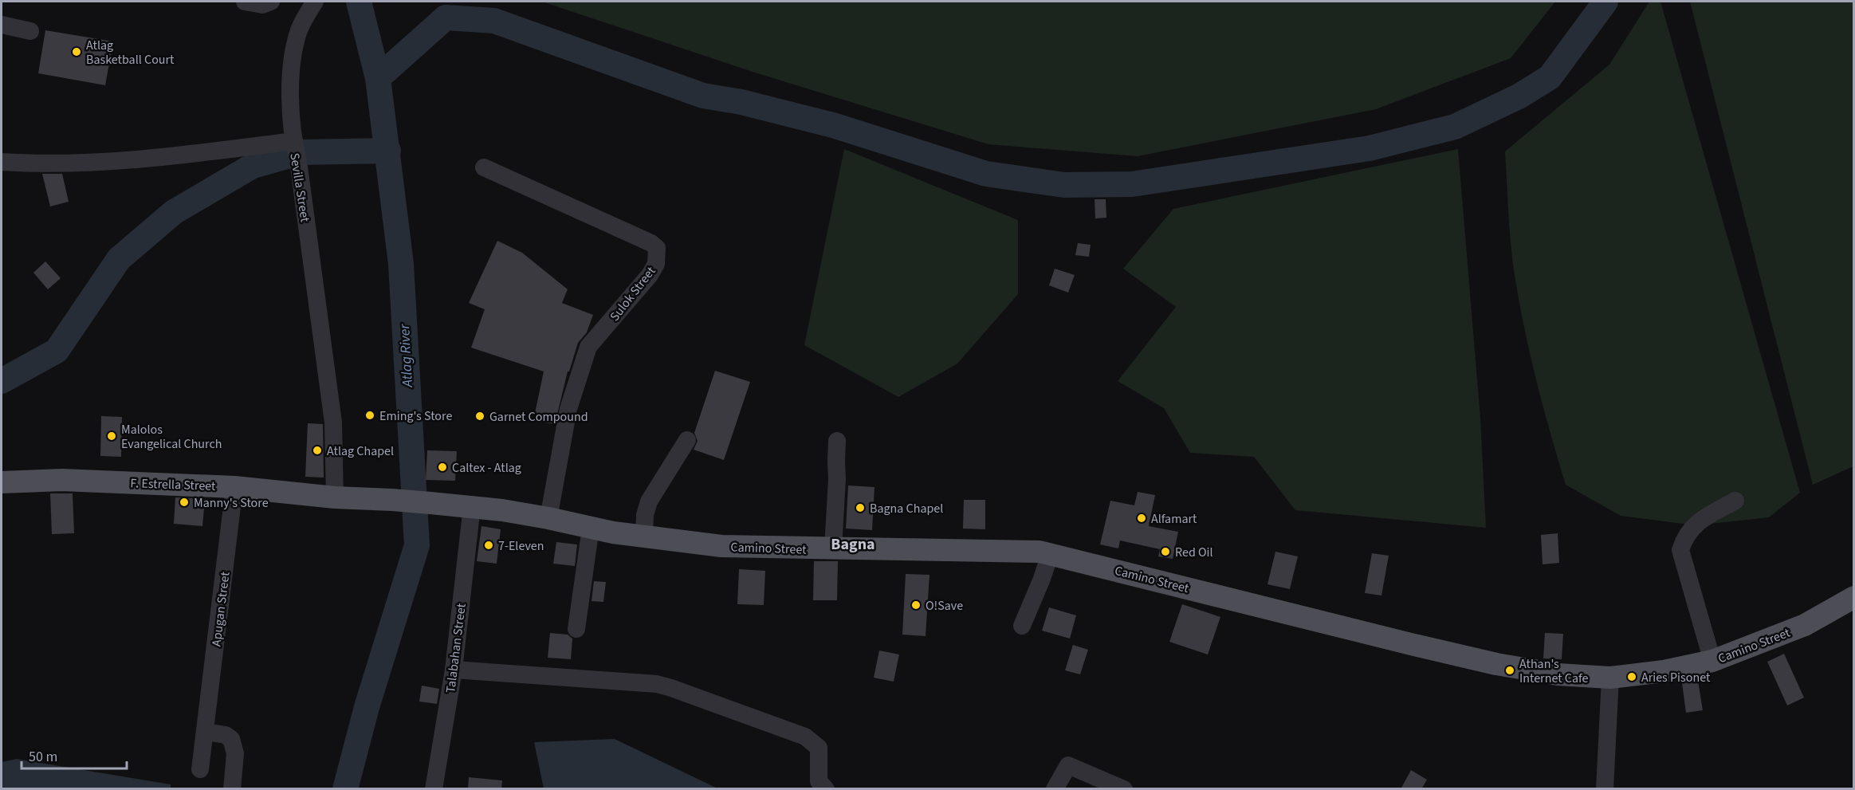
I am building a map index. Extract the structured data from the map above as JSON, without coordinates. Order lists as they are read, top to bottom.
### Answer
{
  "streets": {
    "main road": ["F. Estrella Street", "Camino Street"],
    "street": [
      "Sevilla Street",
      "Sulok Street",
      "Apugan Street",
      "Talabahan Street"
    ]
  },
  "crossings": [
    ["Sevilla Street", "F. Estrella Street"],
    ["Sulok Street", "Camino Street"],
    ["F. Estrella Street", "Camino Street"],
    ["F. Estrella Street", "Apugan Street"],
    ["Camino Street", "Talabahan Street"]
  ],
  "districts": ["Bagna"],
  "water": ["Atlag River"],
  "places": [
    "Atlag Basketball Court",
    "Eming's Store",
    "Garnet Compound",
    "Malolos Evangelical Church",
    "Atlag Chapel",
    "Caltex - Atlag",
    "Manny's Store",
    "Bagna Chapel",
    "Alfamart",
    "7-Eleven",
    "Red Oil",
    "O!Save",
    "Athan's Internet Cafe",
    "Aries Pisonet"
  ],
  "scale_bar": "50 m"
}
